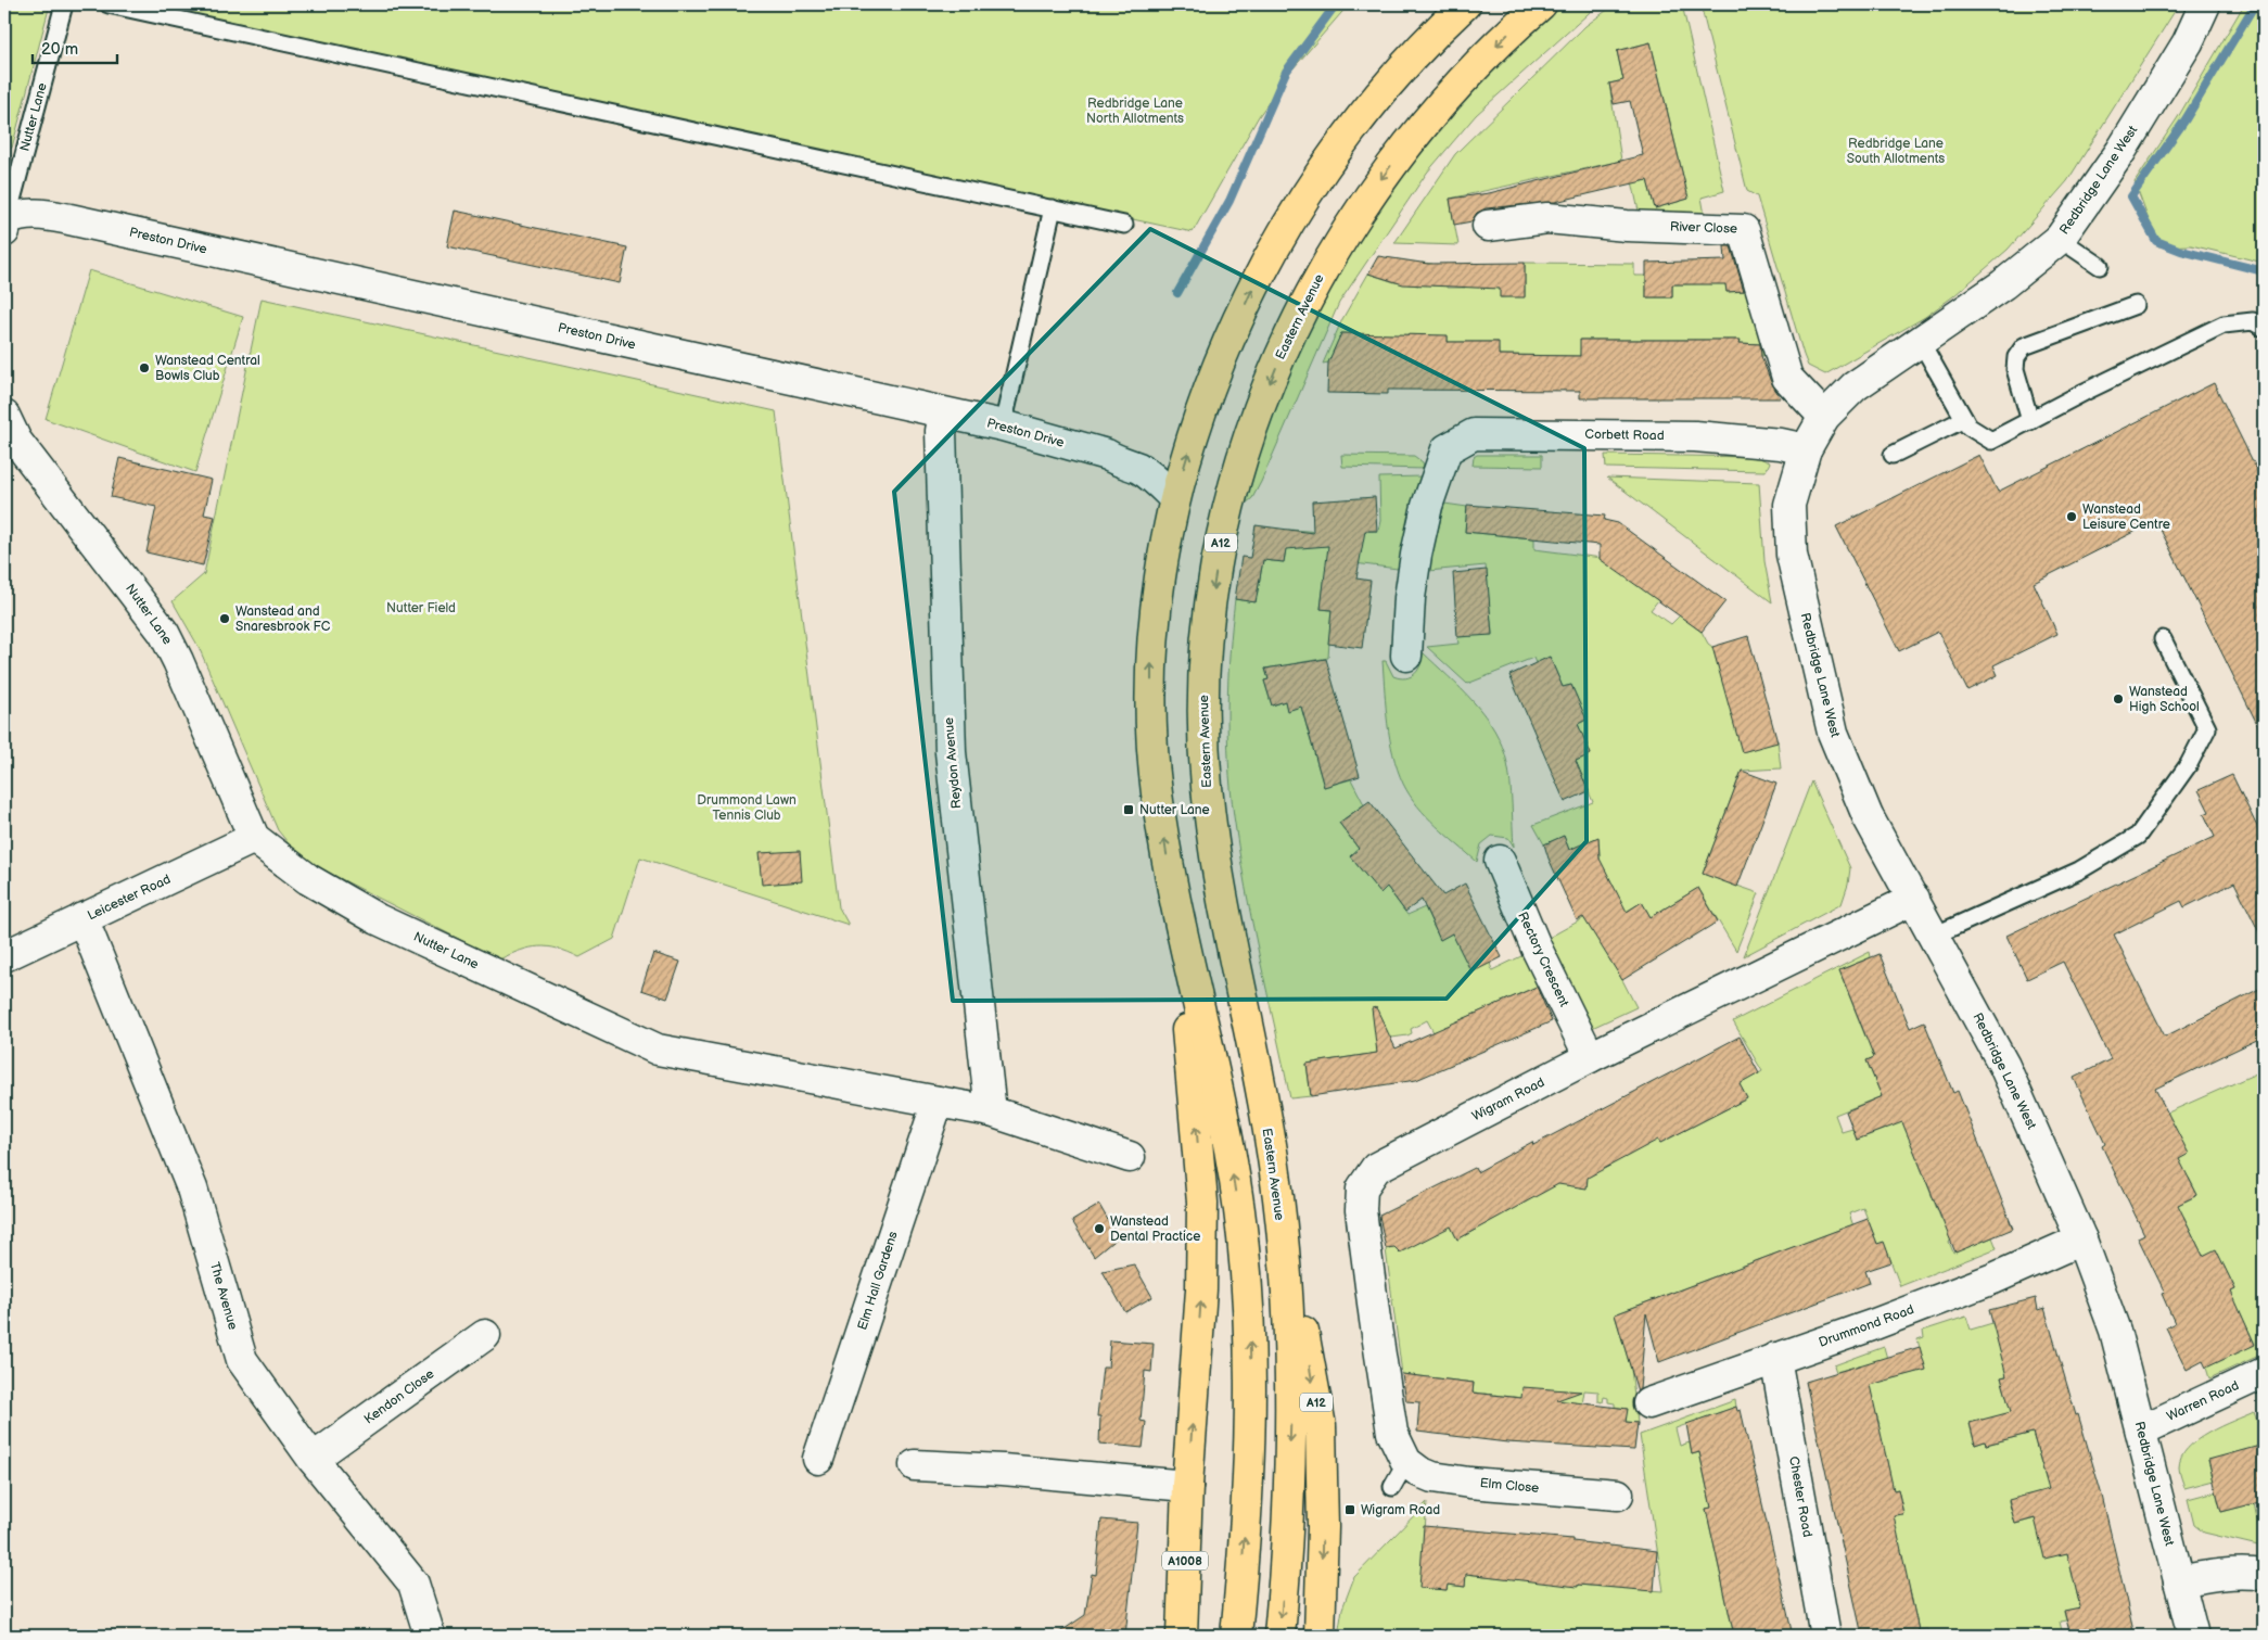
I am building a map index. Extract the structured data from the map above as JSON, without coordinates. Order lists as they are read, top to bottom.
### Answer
{
  "streets": {
    "main road": ["Eastern Avenue", "A12", "A1008"],
    "street": [
      "Nutter Lane",
      "Redbridge Lane West",
      "River Close",
      "Preston Drive",
      "Corbett Road",
      "Reydon Avenue",
      "Leicester Road",
      "Rectory Crescent",
      "Wigram Road",
      "Elm Hall Gardens",
      "The Avenue",
      "Drummond Road",
      "Kendon Close",
      "Warren Road",
      "Elm Close",
      "Chester Road"
    ]
  },
  "crossings": [
    ["Nutter Lane", "Preston Drive"],
    ["Nutter Lane", "Reydon Avenue"],
    ["Nutter Lane", "Leicester Road"],
    ["Nutter Lane", "Elm Hall Gardens"],
    ["Redbridge Lane West", "River Close"],
    ["Redbridge Lane West", "Corbett Road"],
    ["Redbridge Lane West", "Wigram Road"],
    ["Redbridge Lane West", "Drummond Road"],
    ["Redbridge Lane West", "Warren Road"],
    ["Preston Drive", "Reydon Avenue"],
    ["Eastern Avenue", "A12"],
    ["Leicester Road", "The Avenue"],
    ["Rectory Crescent", "Wigram Road"],
    ["Wigram Road", "Elm Close"],
    ["The Avenue", "Kendon Close"],
    ["Drummond Road", "Chester Road"]
  ],
  "parks": [
    "Redbridge Lane North Allotments",
    "Redbridge Lane South Allotments",
    "Nutter Field",
    "Drummond Lawn Tennis Club"
  ],
  "places": {
    "other": [
      "Wanstead Central Bowls Club",
      "Wanstead Leisure Centre",
      "Wanstead and Snaresbrook FC",
      "Wanstead High School",
      "Wanstead Dental Practice"
    ],
    "transit": ["Nutter Lane", "Wigram Road"]
  },
  "scale_bar": "20 m"
}
